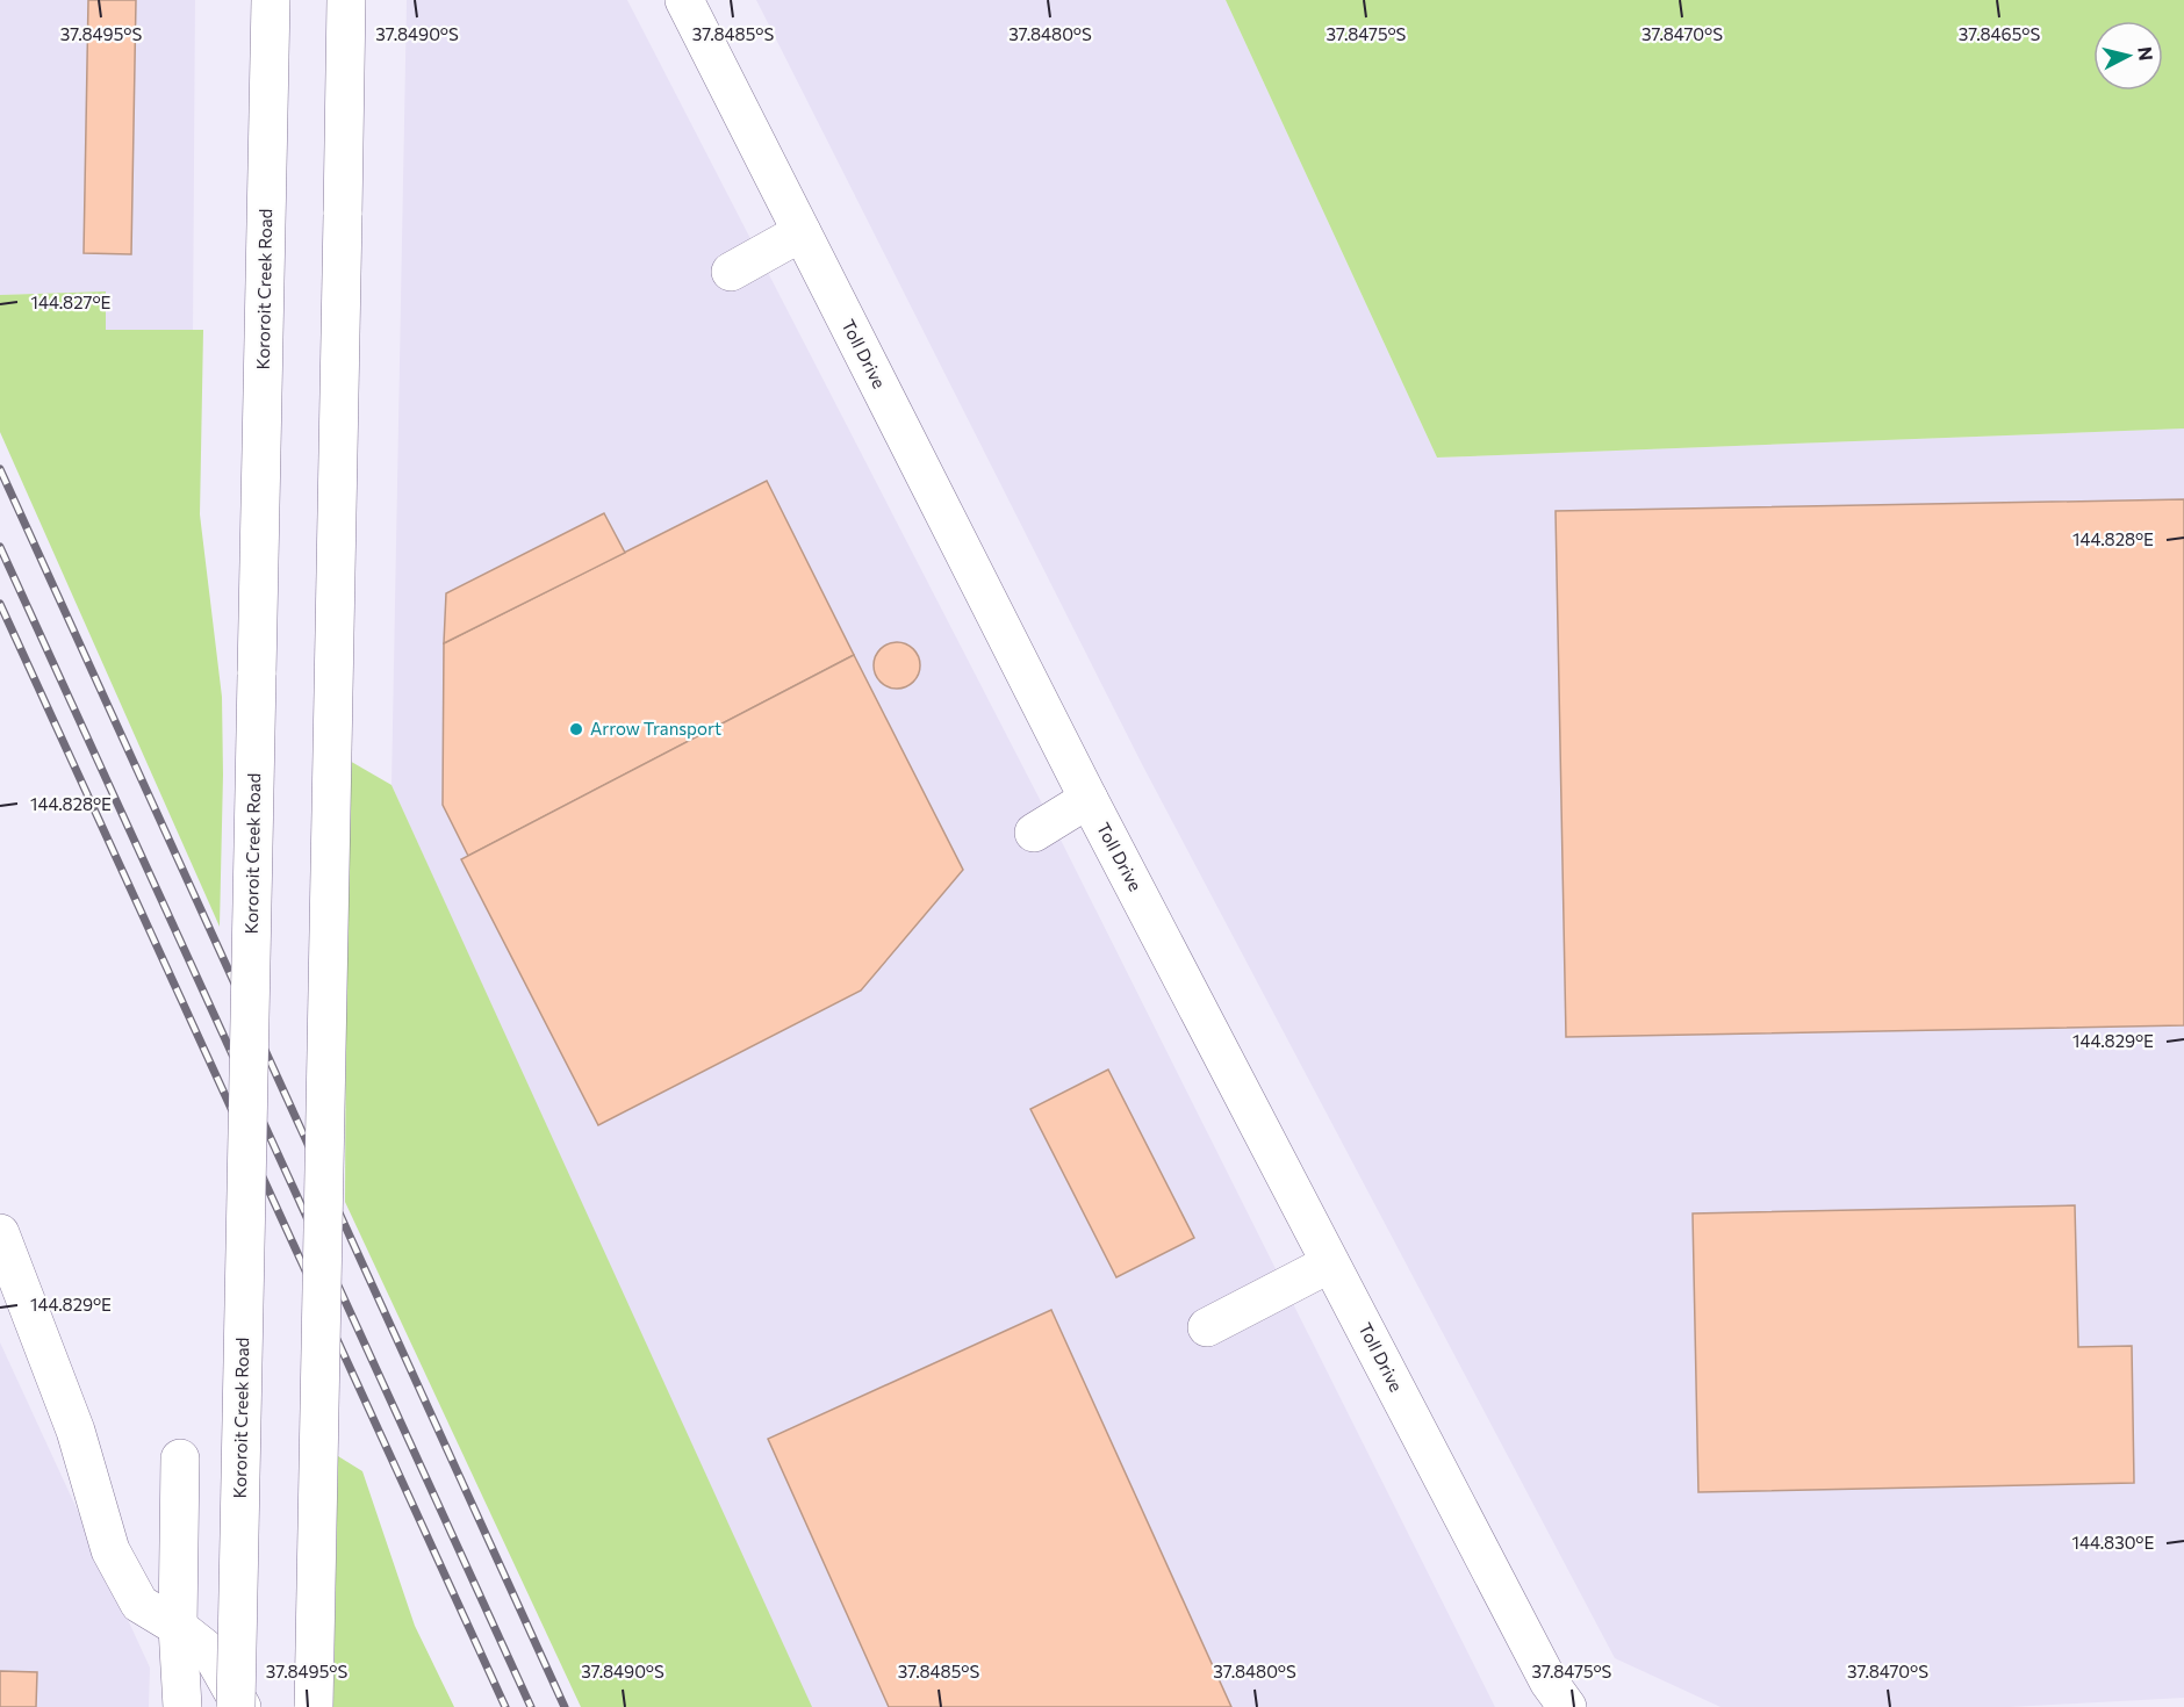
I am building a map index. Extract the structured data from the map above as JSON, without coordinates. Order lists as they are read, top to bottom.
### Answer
{
  "streets": {
    "main road": ["Kororoit Creek Road", "Toll Drive"]
  },
  "places": ["Arrow Transport"],
  "north": "right",
  "coordinates": [
    "37.8495°S",
    "37.8490°S",
    "37.8485°S",
    "37.8480°S",
    "37.8475°S",
    "37.8470°S",
    "37.8465°S",
    "144.827°E",
    "144.828°E",
    "144.829°E",
    "144.830°E"
  ]
}
